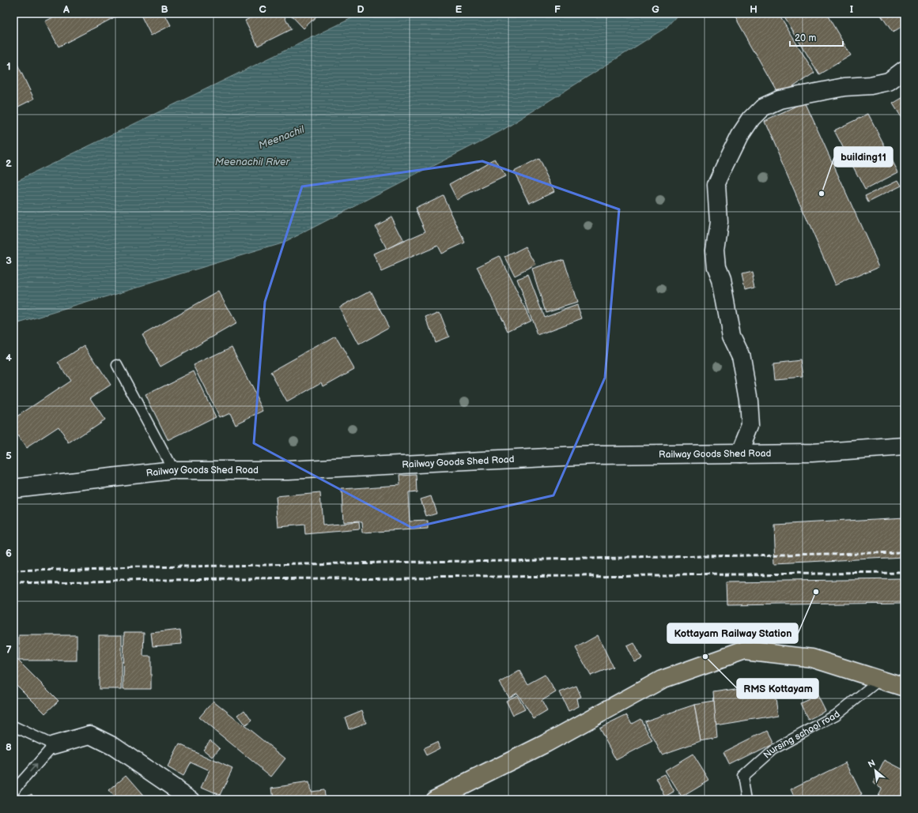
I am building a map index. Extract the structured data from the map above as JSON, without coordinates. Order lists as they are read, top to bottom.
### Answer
{
  "streets": {
    "street": ["Railway Goods Shed Road"],
    "lane": ["Nursing school road"]
  },
  "water": ["Meenachil", "Meenachil River"],
  "places": ["building11", "Kottayam Railway Station", "RMS Kottayam"],
  "scale_bar": "20 m",
  "north": "top left",
  "grid": {
    "columns": [
      "A",
      "B",
      "C",
      "D",
      "E",
      "F",
      "G",
      "H",
      "I"
    ],
    "rows": [
      "1",
      "2",
      "3",
      "4",
      "5",
      "6",
      "7",
      "8"
    ]
  }
}
